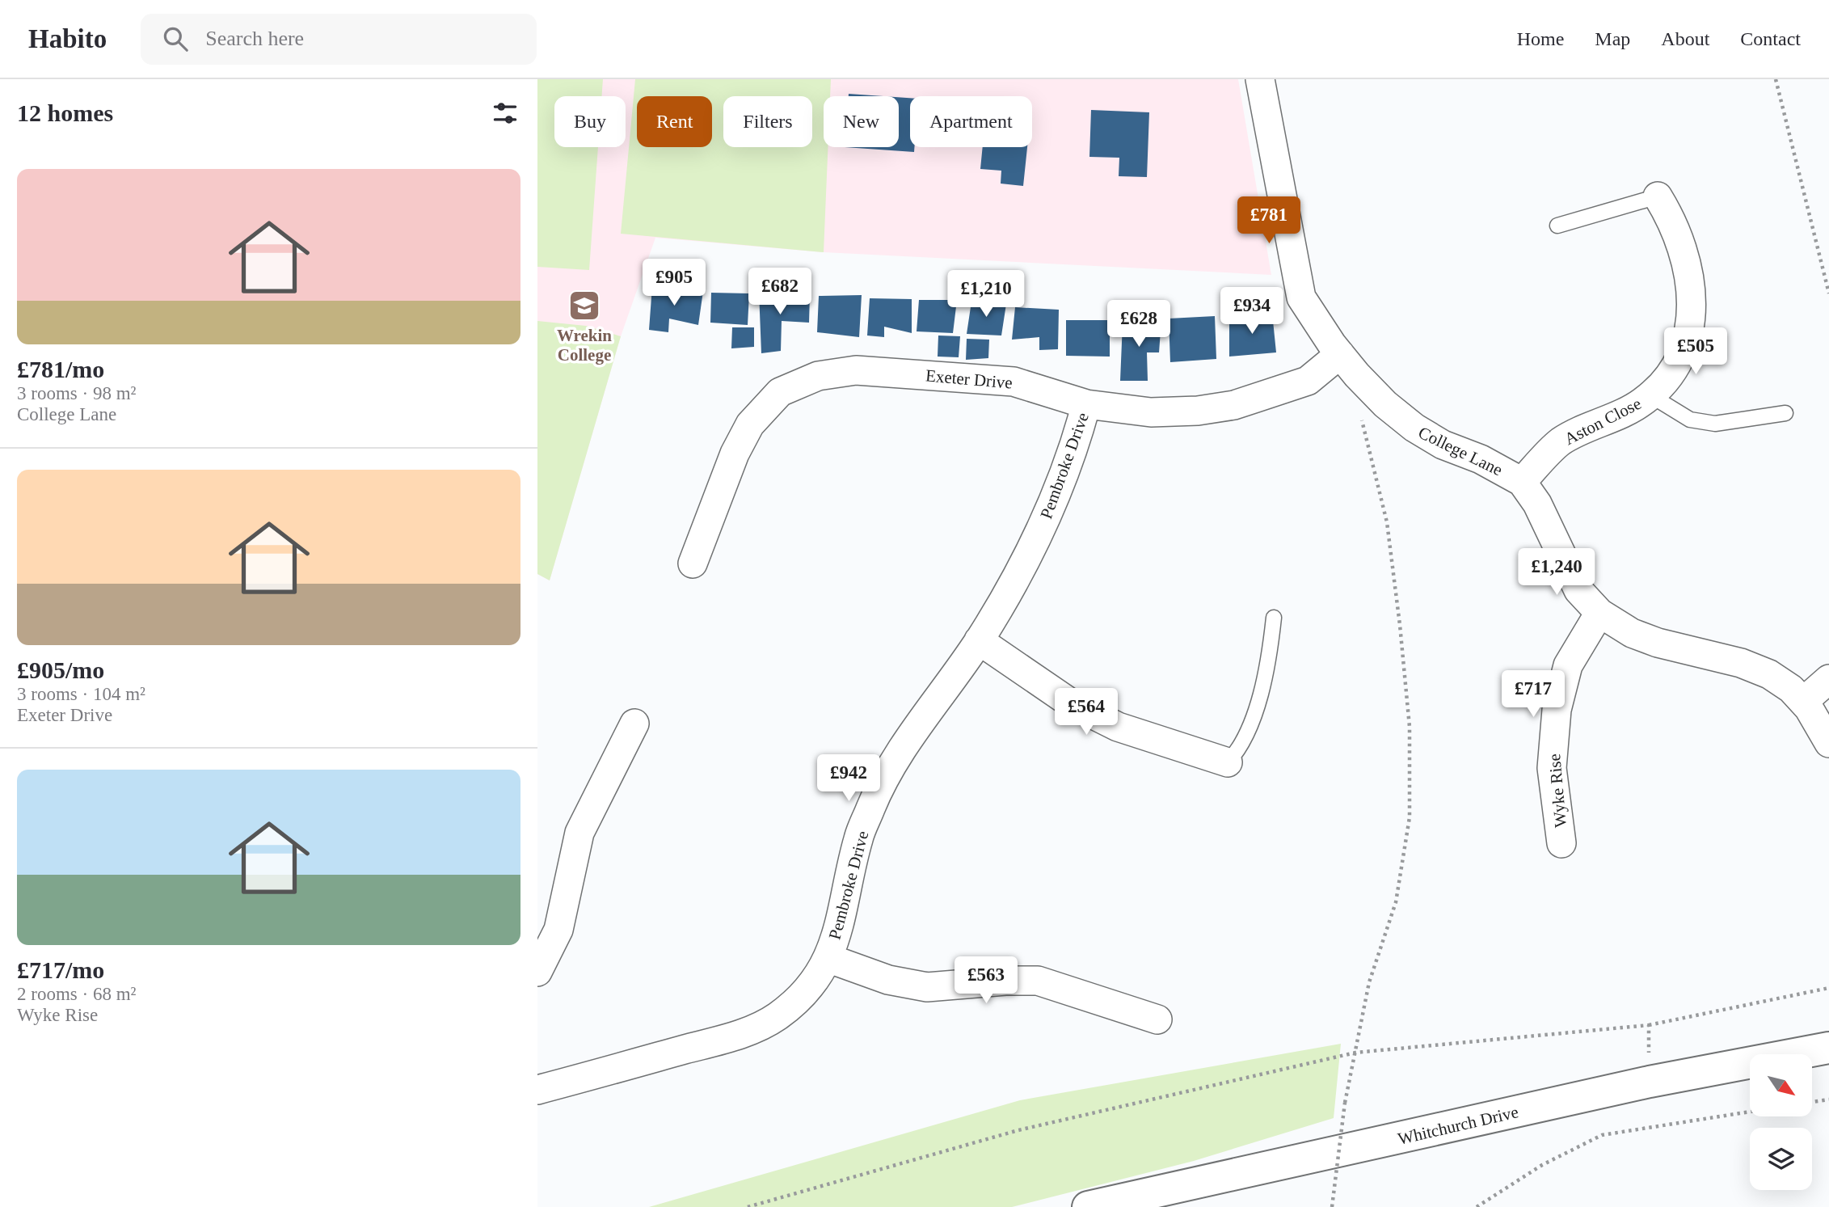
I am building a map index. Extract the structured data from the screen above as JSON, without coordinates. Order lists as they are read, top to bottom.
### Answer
{
  "streets": {
    "main road": ["Whitchurch Drive"],
    "street": [
      "Exeter Drive",
      "Aston Close",
      "College Lane",
      "Pembroke Drive",
      "Wyke Rise"
    ]
  },
  "crossings": [
    ["Exeter Drive", "College Lane"],
    ["Exeter Drive", "Pembroke Drive"],
    ["Aston Close", "College Lane"],
    ["College Lane", "Wyke Rise"]
  ],
  "places": {
    "school or university": ["Wrekin College"]
  },
  "north": "bottom right",
  "page": {
    "header": "Habito",
    "search": "Search here",
    "nav": [
      "Home",
      "Map",
      "About",
      "Contact"
    ],
    "heading": "12 homes",
    "chip": [
      "Buy",
      "Rent",
      "Filters",
      "New",
      "Apartment"
    ],
    "list": [
      {
        "name": "£781/mo",
        "note": "3 rooms · 98 m² · College Lane"
      },
      {
        "name": "£905/mo",
        "note": "3 rooms · 104 m² · Exeter Drive"
      },
      {
        "name": "£717/mo",
        "note": "2 rooms · 68 m² · Wyke Rise"
      }
    ],
    "price": [
      "£781",
      "£905",
      "£682",
      "£1,210",
      "£934",
      "£628",
      "£505",
      "£1,240",
      "£717",
      "£564",
      "£942",
      "£563"
    ]
  }
}
